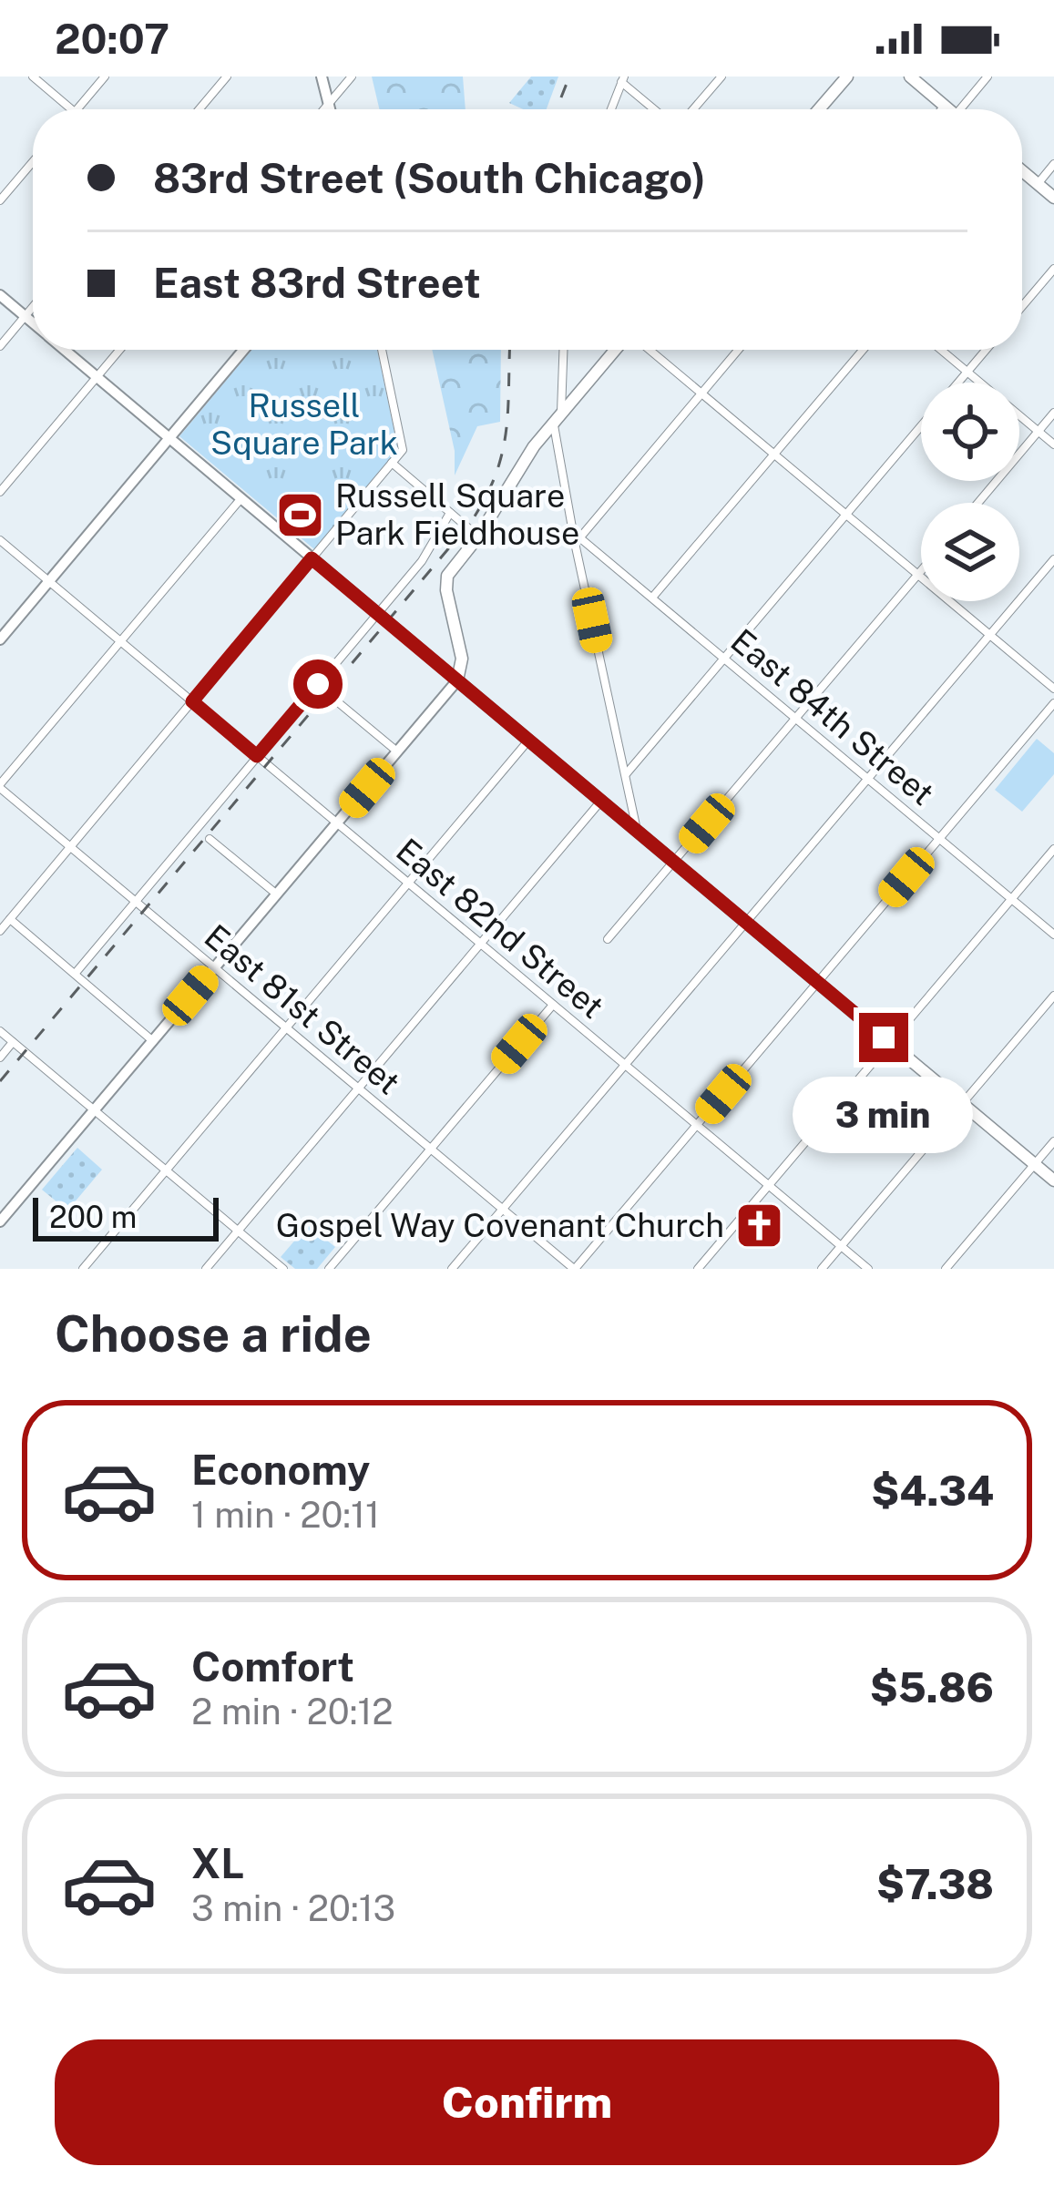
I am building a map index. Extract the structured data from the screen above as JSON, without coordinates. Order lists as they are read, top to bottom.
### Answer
{
  "streets": {
    "street": ["East 84th Street", "East 82nd Street", "East 81st Street"]
  },
  "parks": ["Russell Square Park"],
  "places": {
    "sports": ["Russell Square Park Fieldhouse"],
    "church": ["Gospel Way Covenant Church"]
  },
  "scale_bar": "200 m",
  "page": {
    "status": "20:07",
    "banner": ["83rd Street (South Chicago)", "East 83rd Street"],
    "bubble": "3 min",
    "scale": "200 m",
    "heading": "Choose a ride",
    "list": [
      {
        "name": "Economy",
        "note": "1 min · 20:11",
        "value": "$4.34"
      },
      {
        "name": "Comfort",
        "note": "2 min · 20:12",
        "value": "$5.86"
      },
      {
        "name": "XL",
        "note": "3 min · 20:13",
        "value": "$7.38"
      }
    ],
    "buttons": "Confirm"
  }
}
